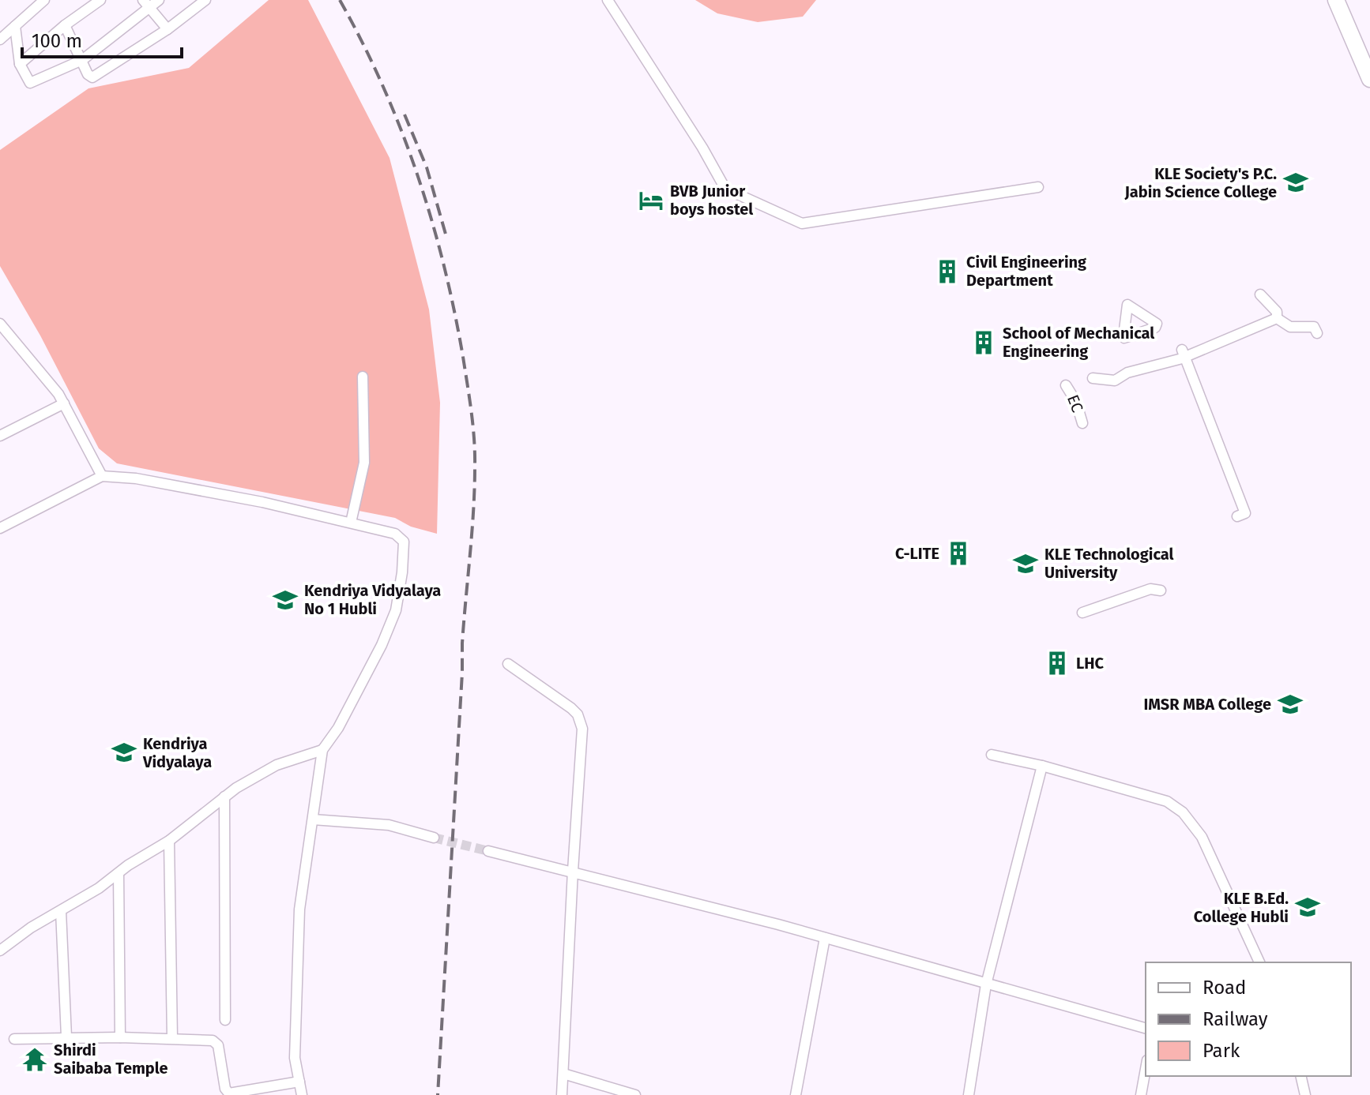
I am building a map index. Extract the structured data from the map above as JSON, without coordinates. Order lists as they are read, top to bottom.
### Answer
{
  "streets": {
    "street": ["EC"]
  },
  "places": {
    "school or university": [
      "KLE Society's P.C. Jabin Science College",
      "KLE Technological University",
      "Kendriya Vidyalaya No 1 Hubli",
      "IMSR MBA College",
      "Kendriya Vidyalaya",
      "KLE B.Ed. College Hubli"
    ],
    "hotel": ["BVB Junior boys hostel"],
    "building": [
      "Civil Engineering Department",
      "School of Mechanical Engineering",
      "C-LITE",
      "LHC"
    ],
    "temple": ["Shirdi Saibaba Temple"]
  },
  "legend": ["Road", "Railway", "Park"],
  "scale_bar": "100 m"
}
